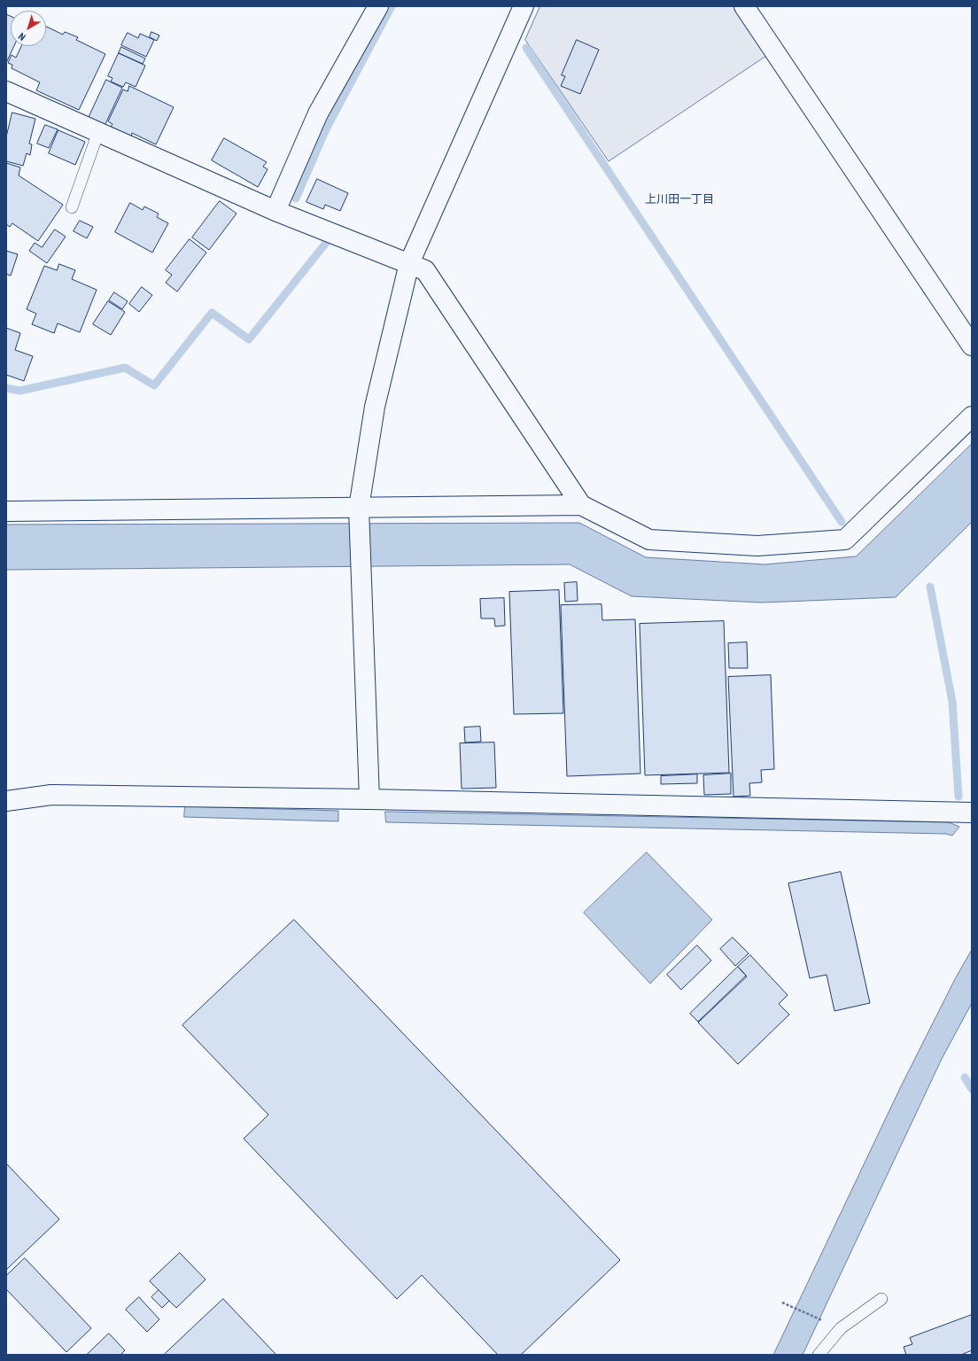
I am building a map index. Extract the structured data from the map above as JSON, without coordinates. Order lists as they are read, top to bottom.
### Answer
{
  "districts": ["上川田一丁目"],
  "north": "bottom left"
}
